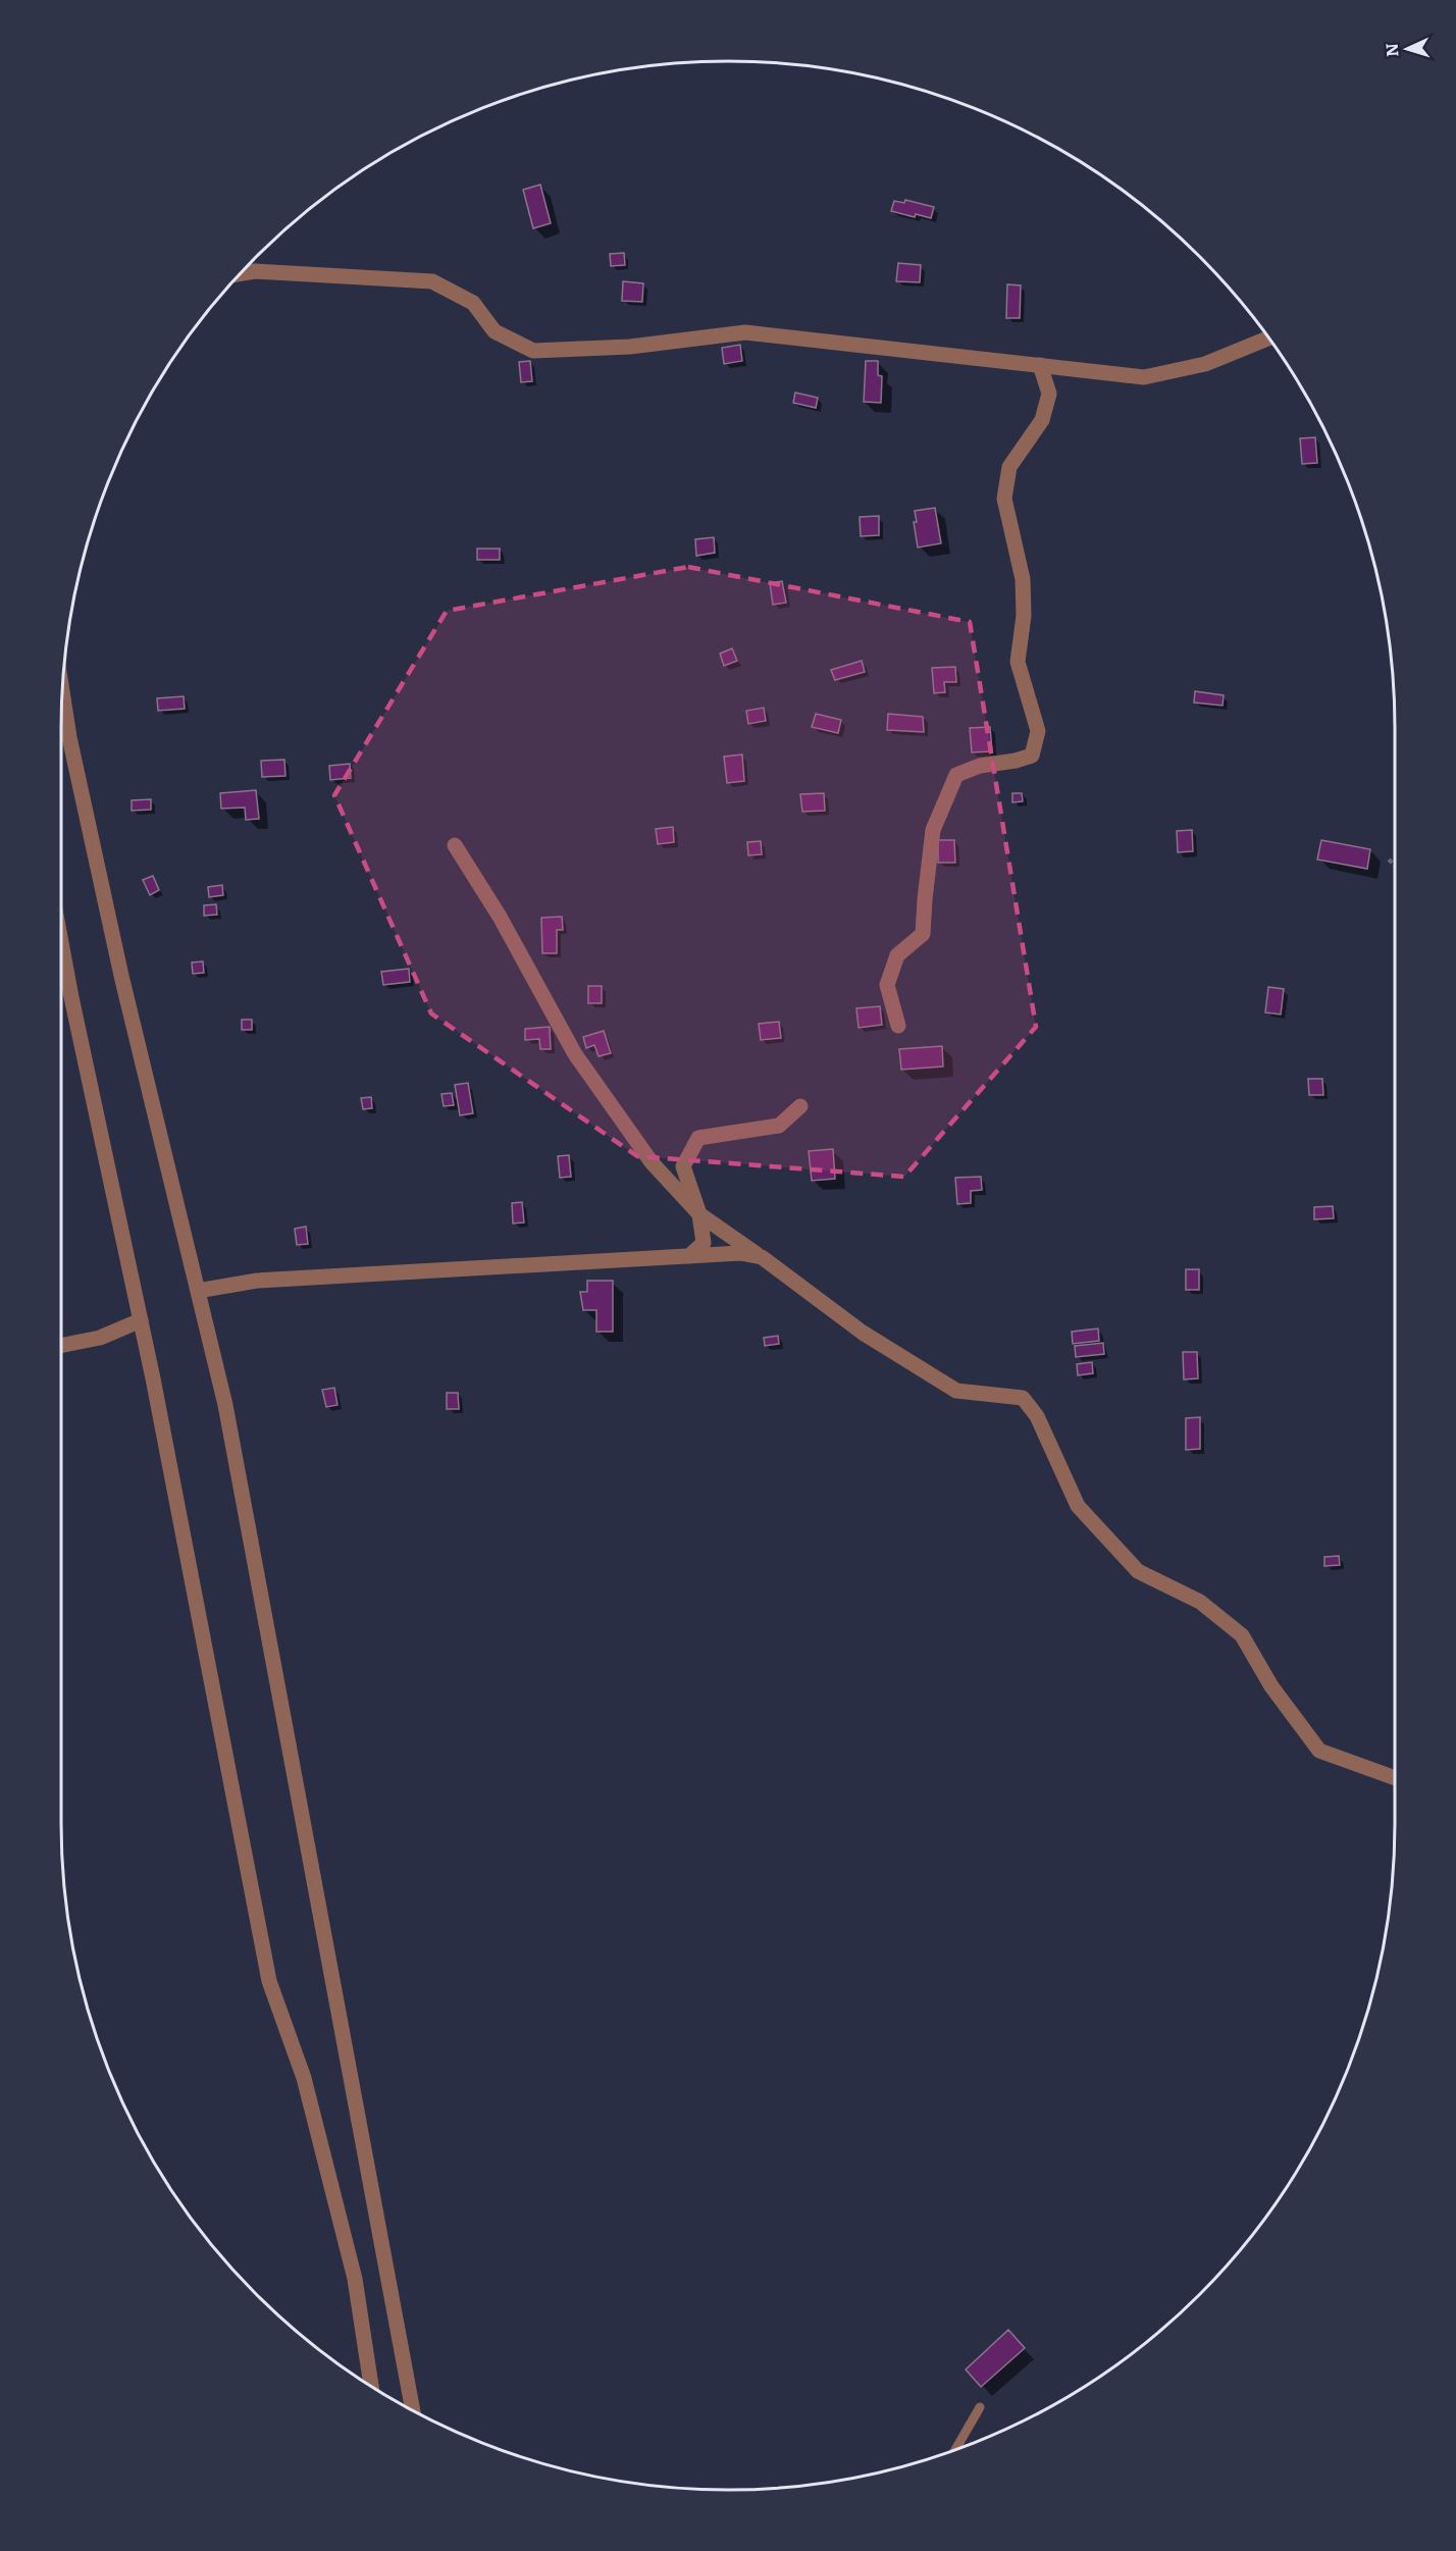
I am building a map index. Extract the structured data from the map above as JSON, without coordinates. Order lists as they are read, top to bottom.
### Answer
{
  "north": "left"
}
